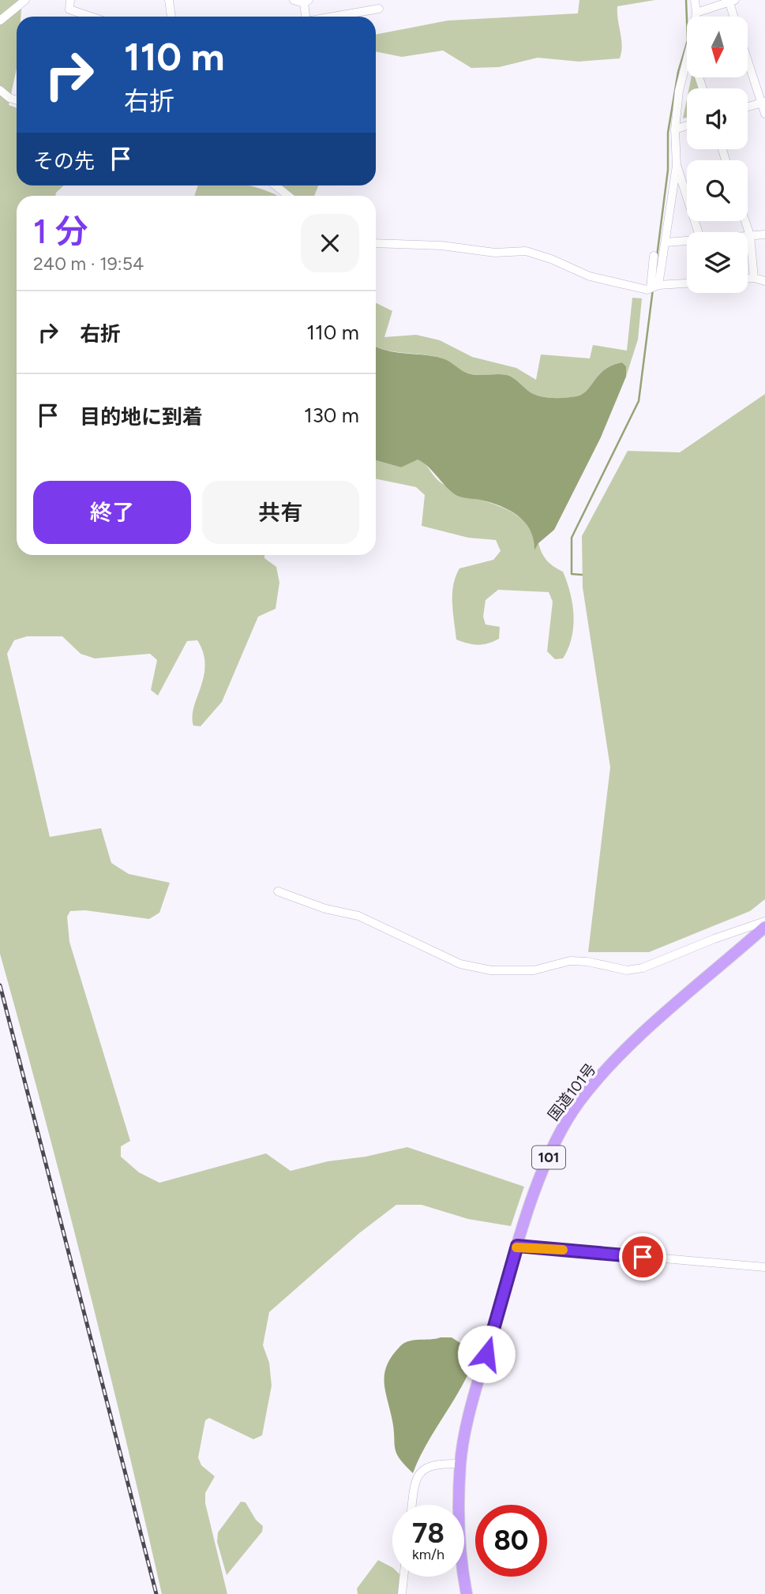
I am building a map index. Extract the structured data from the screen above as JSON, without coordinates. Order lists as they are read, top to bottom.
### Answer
{
  "streets": {
    "highway": ["国道101号", "101"]
  },
  "north": "bottom",
  "page": {
    "turn": ["110 m", "右折"],
    "then": "その先",
    "heading": ["1 分", "240 m · 19:54"],
    "list": [
      {
        "name": "右折",
        "value": "110 m"
      },
      {
        "name": "目的地に到着",
        "value": "130 m"
      }
    ],
    "buttons": ["終了", "共有"],
    "speed": "78 km/h",
    "limit": "80"
  }
}
